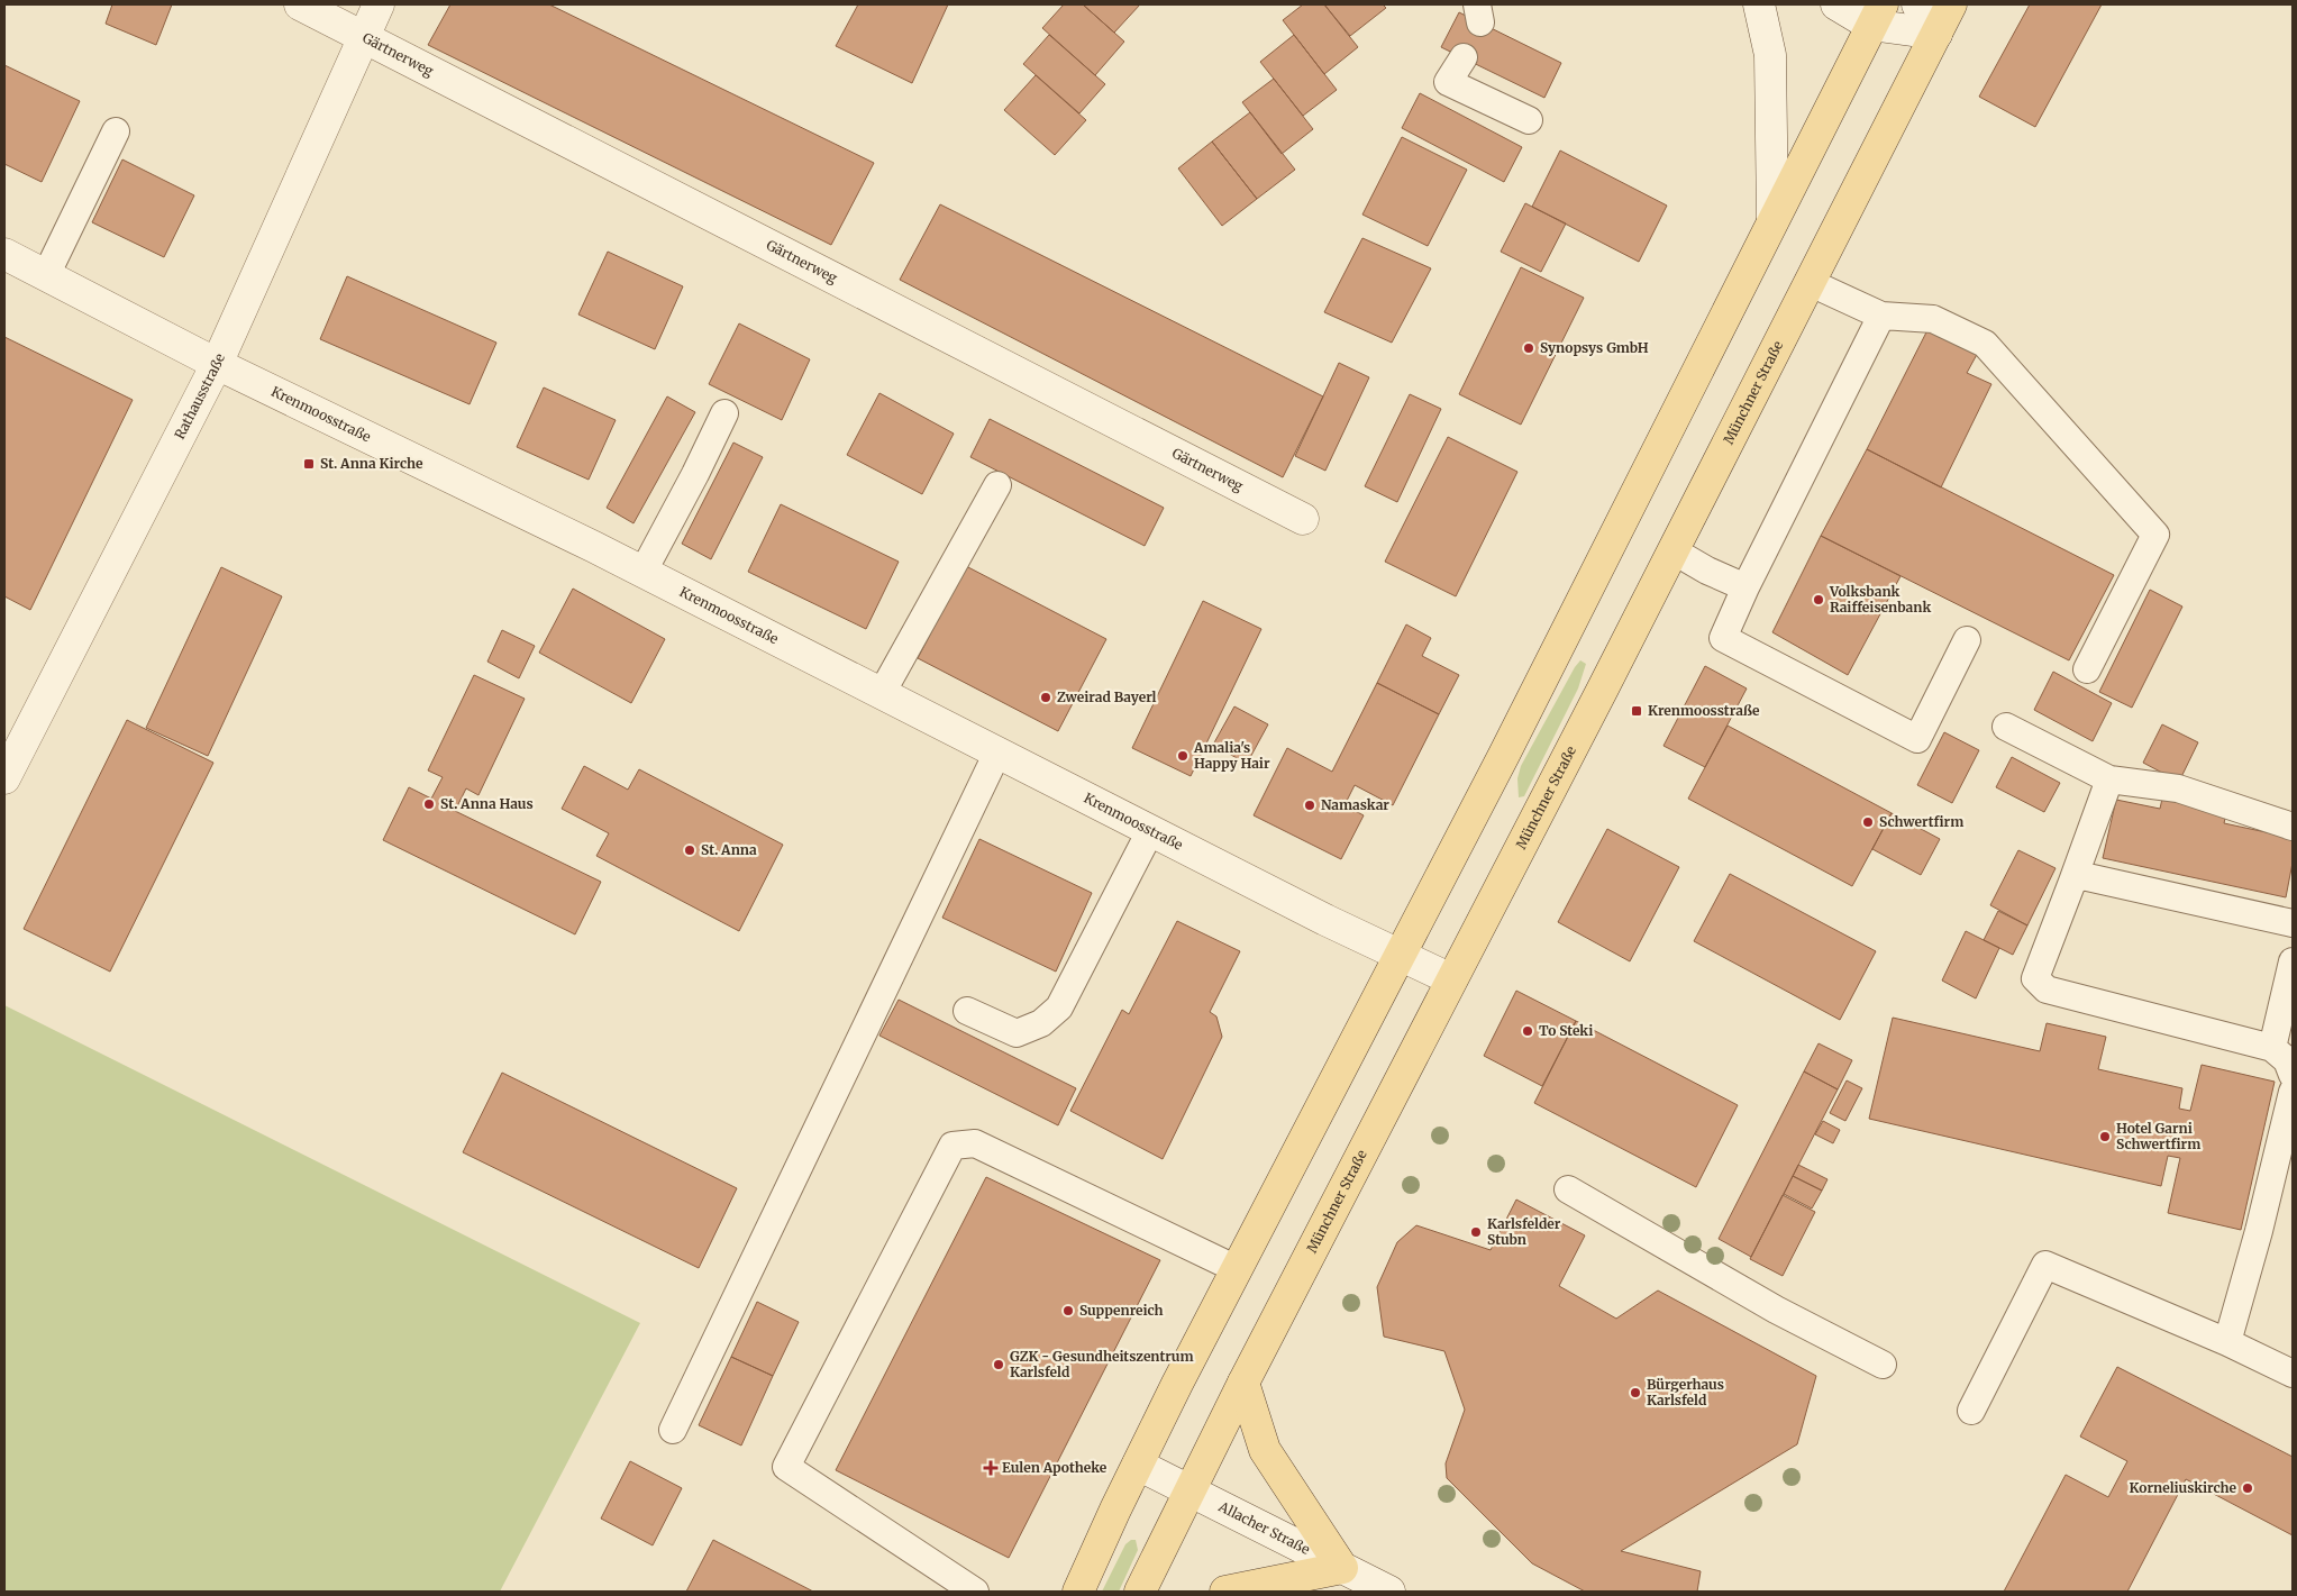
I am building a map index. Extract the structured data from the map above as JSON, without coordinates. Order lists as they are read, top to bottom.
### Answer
{
  "streets": {
    "main road": ["Münchner Straße"],
    "street": [
      "Gärtnerweg",
      "Rathausstraße",
      "Krenmoosstraße",
      "Allacher Straße"
    ]
  },
  "crossings": [
    ["Gärtnerweg", "Rathausstraße"],
    ["Münchner Straße", "Krenmoosstraße"],
    ["Münchner Straße", "Allacher Straße"],
    ["Rathausstraße", "Krenmoosstraße"]
  ],
  "places": {
    "other": [
      "Synopsys GmbH",
      "Volksbank Raiffeisenbank",
      "Zweirad Bayerl",
      "Amalia's Happy Hair",
      "St. Anna Haus",
      "Namaskar",
      "Schwertfirm",
      "St. Anna",
      "To Steki",
      "Hotel Garni Schwertfirm",
      "Karlsfelder Stubn",
      "Suppenreich",
      "GZK - Gesundheitszentrum Karlsfeld",
      "Bürgerhaus Karlsfeld",
      "Korneliuskirche"
    ],
    "transit": ["St. Anna Kirche", "Krenmoosstraße"],
    "health": ["Eulen Apotheke"]
  }
}
